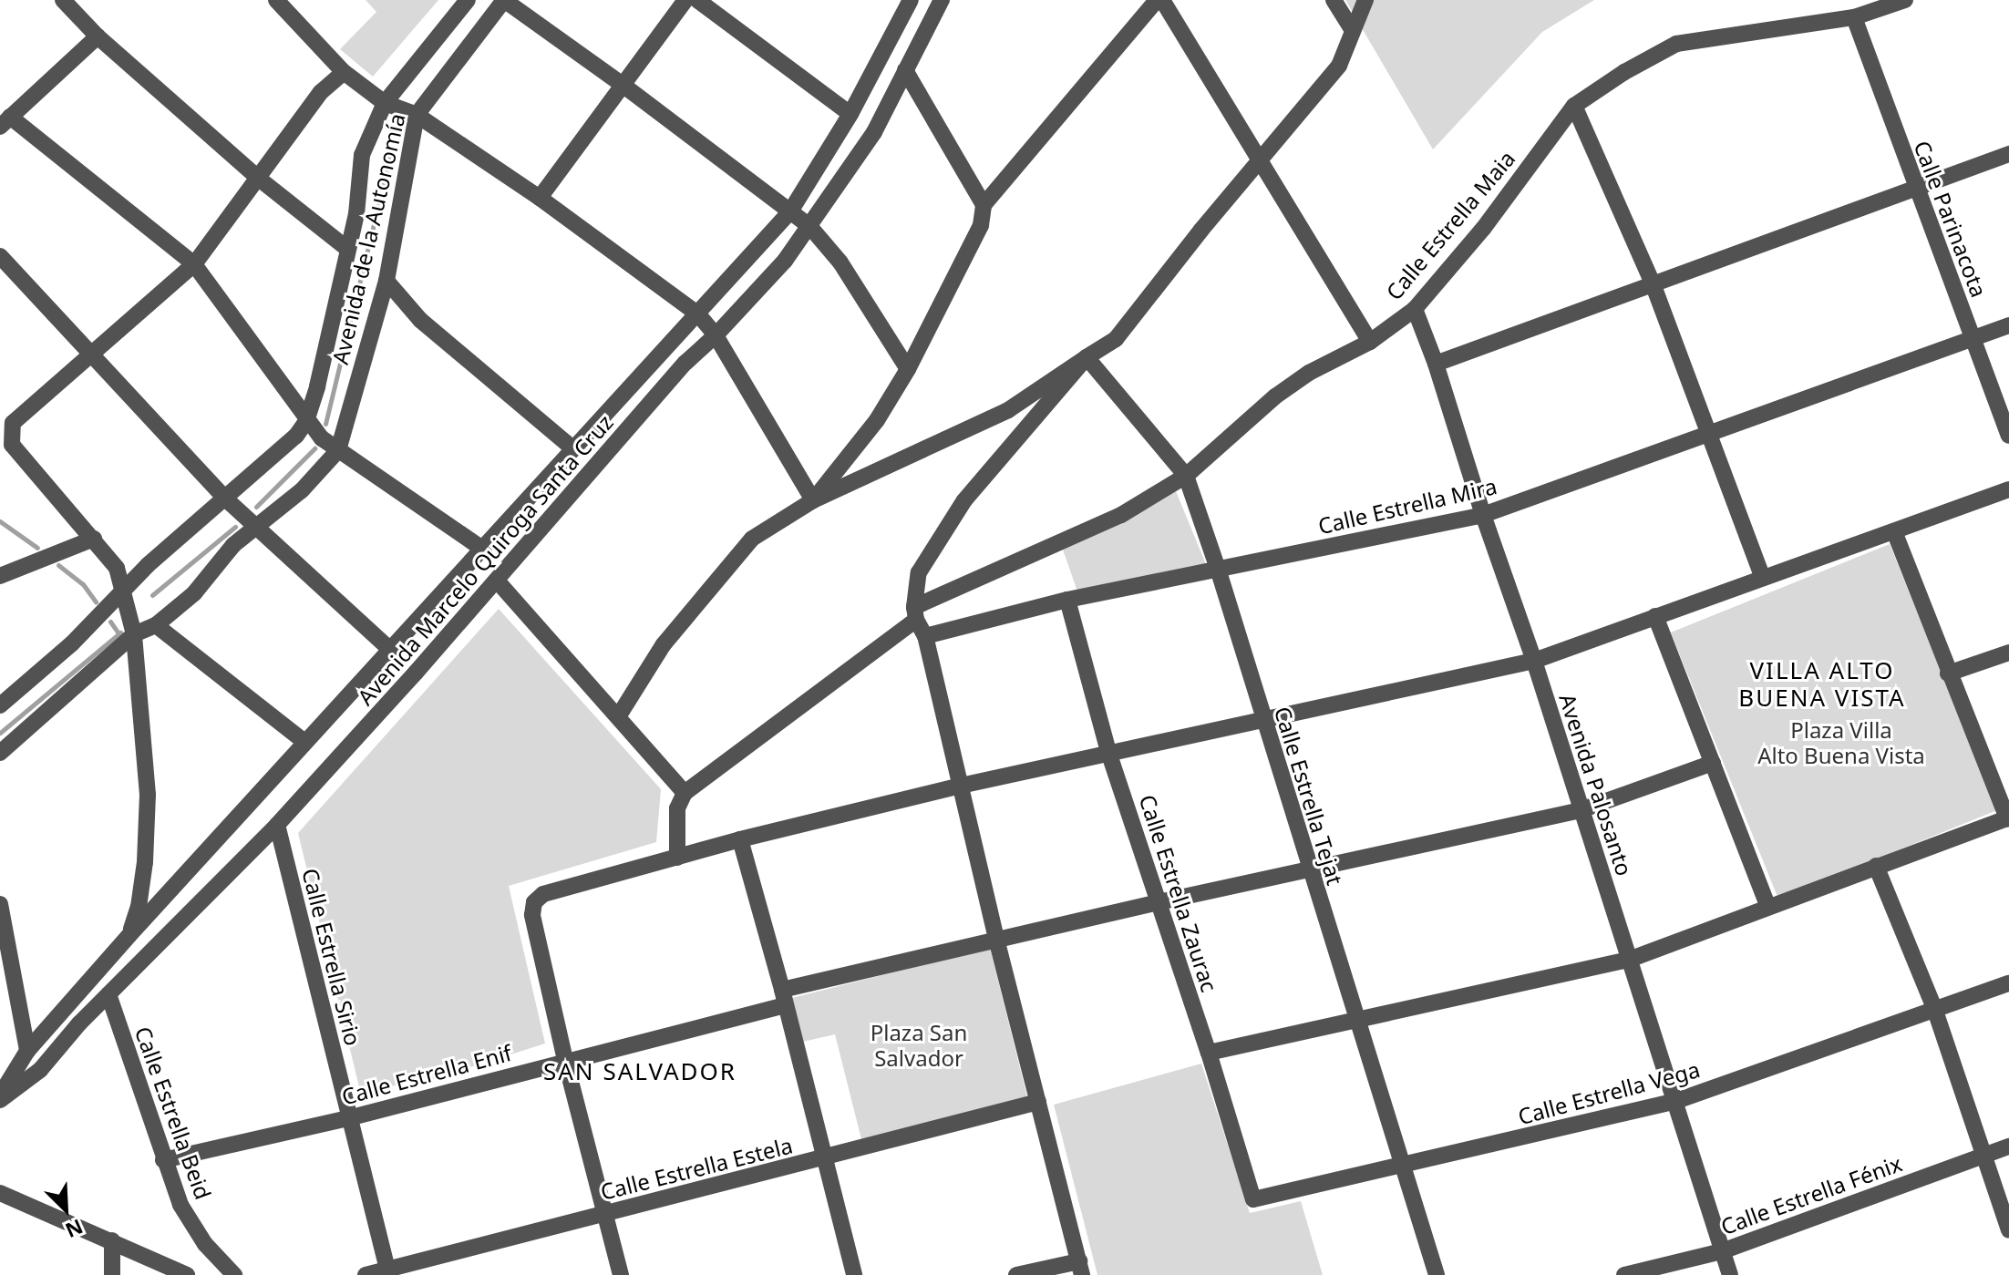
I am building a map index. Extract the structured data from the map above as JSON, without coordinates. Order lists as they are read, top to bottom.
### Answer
{
  "streets": {
    "street": [
      "Calle Parinacota",
      "Calle Estrella Maia",
      "Avenida de la Autonomía",
      "Calle Estrella Mira",
      "Avenida Marcelo Quiroga Santa Cruz",
      "Avenida Palosanto",
      "Calle Estrella Tejat",
      "Calle Estrella Zaurac",
      "Calle Estrella Sirio",
      "Calle Estrella Enif",
      "Calle Estrella Vega",
      "Calle Estrella Beid",
      "Calle Estrella Estela",
      "Calle Estrella Fénix"
    ]
  },
  "crossings": [
    ["Calle Parinacota", "Calle Estrella Maia"],
    ["Calle Parinacota", "Calle Estrella Mira"],
    ["Calle Estrella Maia", "Avenida Palosanto"],
    ["Calle Estrella Maia", "Calle Estrella Tejat"],
    ["Calle Estrella Mira", "Avenida Palosanto"],
    ["Calle Estrella Mira", "Calle Estrella Tejat"],
    ["Calle Estrella Mira", "Calle Estrella Zaurac"],
    ["Avenida Marcelo Quiroga Santa Cruz", "Calle Estrella Sirio"],
    ["Avenida Marcelo Quiroga Santa Cruz", "Calle Estrella Beid"],
    ["Avenida Palosanto", "Calle Estrella Enif"],
    ["Avenida Palosanto", "Calle Estrella Vega"],
    ["Avenida Palosanto", "Calle Estrella Fénix"],
    ["Calle Estrella Tejat", "Calle Estrella Enif"],
    ["Calle Estrella Tejat", "Calle Estrella Vega"],
    ["Calle Estrella Zaurac", "Calle Estrella Enif"],
    ["Calle Estrella Zaurac", "Calle Estrella Vega"],
    ["Calle Estrella Sirio", "Calle Estrella Enif"],
    ["Calle Estrella Sirio", "Calle Estrella Estela"],
    ["Calle Estrella Enif", "Calle Estrella Beid"]
  ],
  "districts": ["VILLA ALTO BUENA VISTA", "SAN SALVADOR"],
  "parks": ["Plaza Villa Alto Buena Vista", "Plaza San Salvador"],
  "north": "bottom right"
}
